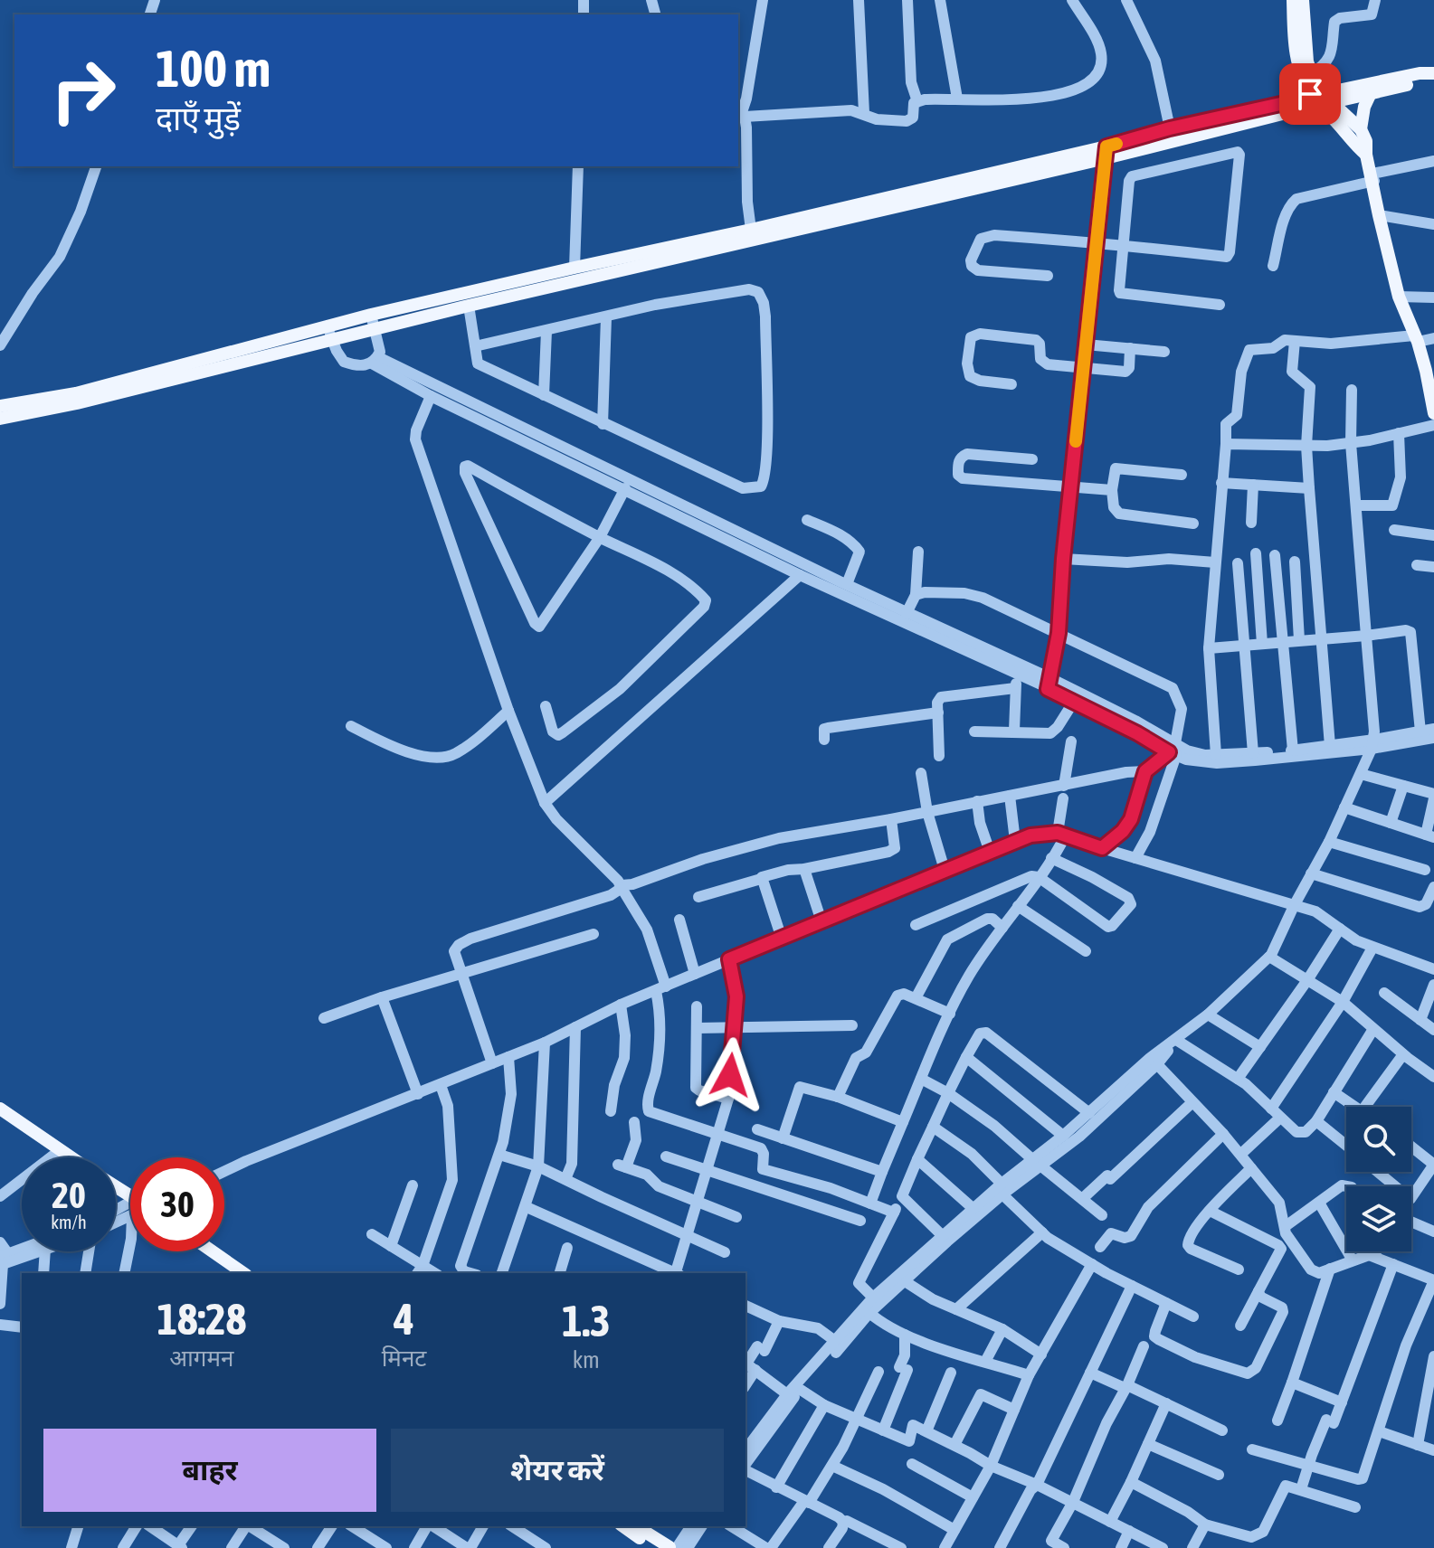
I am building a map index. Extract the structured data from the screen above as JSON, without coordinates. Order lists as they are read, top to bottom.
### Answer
{
  "page": {
    "turn": ["100 m", "दाएँ मुड़ें"],
    "speed": "20 km/h",
    "limit": "30",
    "eta": [
      "18:28",
      "आगमन",
      "4",
      "मिनट",
      "1.3",
      "km"
    ],
    "buttons": ["बाहर", "शेयर करें"]
  }
}
